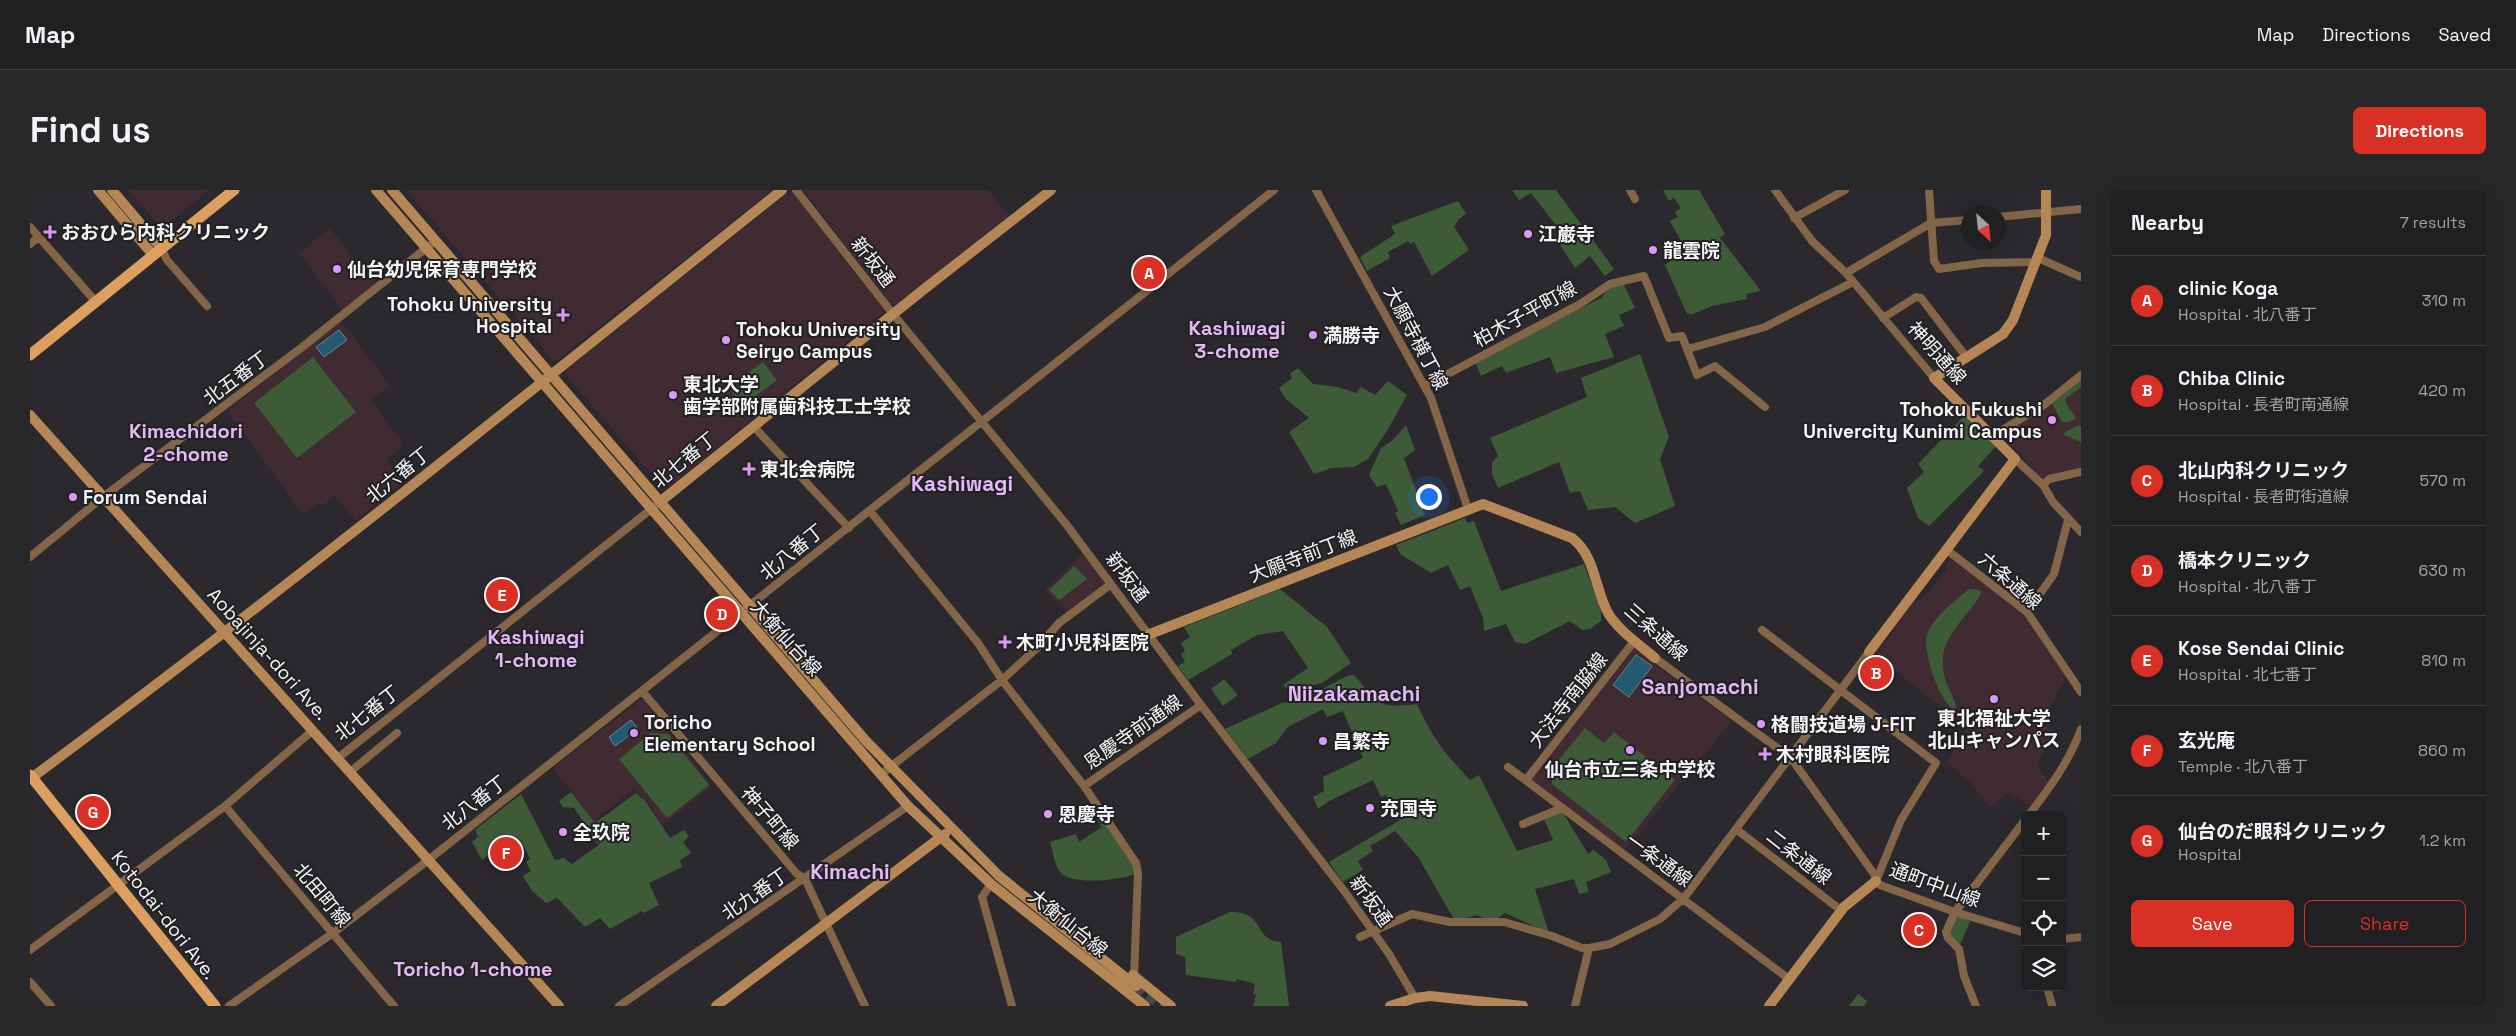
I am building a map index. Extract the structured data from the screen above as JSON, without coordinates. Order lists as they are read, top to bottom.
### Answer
{
  "streets": {
    "main road": ["Kotodai-dori Ave."],
    "street": [
      "新坂通",
      "柏木子平町線",
      "大願寺横丁線",
      "神明通線",
      "北五番丁",
      "北七番丁",
      "北六番丁",
      "北八番丁",
      "大願寺前丁線",
      "六条通線",
      "三条通線",
      "大衡仙台線",
      "Aobajinja-dori Ave.",
      "大法寺南脇線",
      "恩慶寺前通線",
      "神子町線",
      "二条通線",
      "一条通線",
      "通町中山線",
      "北九番丁",
      "北田町線"
    ]
  },
  "crossings": [
    ["新坂通", "北七番丁"],
    ["新坂通", "北八番丁"],
    ["新坂通", "大願寺前丁線"],
    ["新坂通", "恩慶寺前通線"],
    ["柏木子平町線", "大願寺横丁線"],
    ["大願寺横丁線", "大願寺前丁線"],
    ["大願寺横丁線", "三条通線"],
    ["北五番丁", "大衡仙台線"],
    ["北五番丁", "Aobajinja-dori Ave."],
    ["北七番丁", "大衡仙台線"],
    ["北七番丁", "Aobajinja-dori Ave."],
    ["北七番丁", "北田町線"],
    ["北七番丁", "Kotodai-dori Ave."],
    ["北六番丁", "大衡仙台線"],
    ["北六番丁", "Aobajinja-dori Ave."],
    ["北六番丁", "Kotodai-dori Ave."],
    ["北八番丁", "大衡仙台線"],
    ["北八番丁", "Aobajinja-dori Ave."],
    ["北八番丁", "神子町線"],
    ["北八番丁", "北田町線"],
    ["大願寺前丁線", "三条通線"],
    ["三条通線", "大法寺南脇線"],
    ["三条通線", "通町中山線"],
    ["大衡仙台線", "北九番丁"],
    ["大法寺南脇線", "一条通線"],
    ["神子町線", "北九番丁"],
    ["二条通線", "通町中山線"],
    ["一条通線", "通町中山線"]
  ],
  "districts": [
    "Kashiwagi 3-chome",
    "Kimachidori 2-chome",
    "Kashiwagi",
    "Kashiwagi 1-chome",
    "Sanjomachi",
    "Niizakamachi",
    "Kimachi",
    "Toricho 1-chome"
  ],
  "places": {
    "health": [
      "おおひら内科クリニック",
      "Tohoku University Hospital",
      "東北会病院",
      "木町小児科医院",
      "木村眼科医院"
    ],
    "other": [
      "江巌寺",
      "龍雲院",
      "仙台幼児保育専門学校",
      "満勝寺",
      "Tohoku University Seiryo Campus",
      "東北大学 歯学部附属歯科技工士学校",
      "Tohoku Fukushi Univercity Kunimi Campus",
      "Forum Sendai",
      "東北福祉大学 北山キャンパス",
      "格闘技道場 J-FIT",
      "Toricho Elementary School",
      "昌繁寺",
      "仙台市立三条中学校",
      "充国寺",
      "恩慶寺",
      "全玖院"
    ]
  },
  "north": "bottom right",
  "page": {
    "header": "Map",
    "nav": ["Map", "Directions", "Saved"],
    "buttons": [
      "Directions",
      ["Save", "Share"]
    ],
    "title": "Find us",
    "heading": ["Nearby", "7 results"],
    "pins": [
      "A",
      "E",
      "D",
      "B",
      "G",
      "F",
      "C"
    ],
    "list": [
      {
        "mark": "A",
        "name": "clinic Koga",
        "note": "Hospital · 北八番丁",
        "value": "310 m"
      },
      {
        "mark": "B",
        "name": "Chiba Clinic",
        "note": "Hospital · 長者町南通線",
        "value": "420 m"
      },
      {
        "mark": "C",
        "name": "北山内科クリニック",
        "note": "Hospital · 長者町街道線",
        "value": "570 m"
      },
      {
        "mark": "D",
        "name": "橋本クリニック",
        "note": "Hospital · 北八番丁",
        "value": "630 m"
      },
      {
        "mark": "E",
        "name": "Kose Sendai Clinic",
        "note": "Hospital · 北七番丁",
        "value": "810 m"
      },
      {
        "mark": "F",
        "name": "玄光庵",
        "note": "Temple · 北八番丁",
        "value": "860 m"
      },
      {
        "mark": "G",
        "name": "仙台のだ眼科クリニック",
        "note": "Hospital",
        "value": "1.2 km"
      }
    ],
    "map_buttons": ["+", "−"]
  }
}
